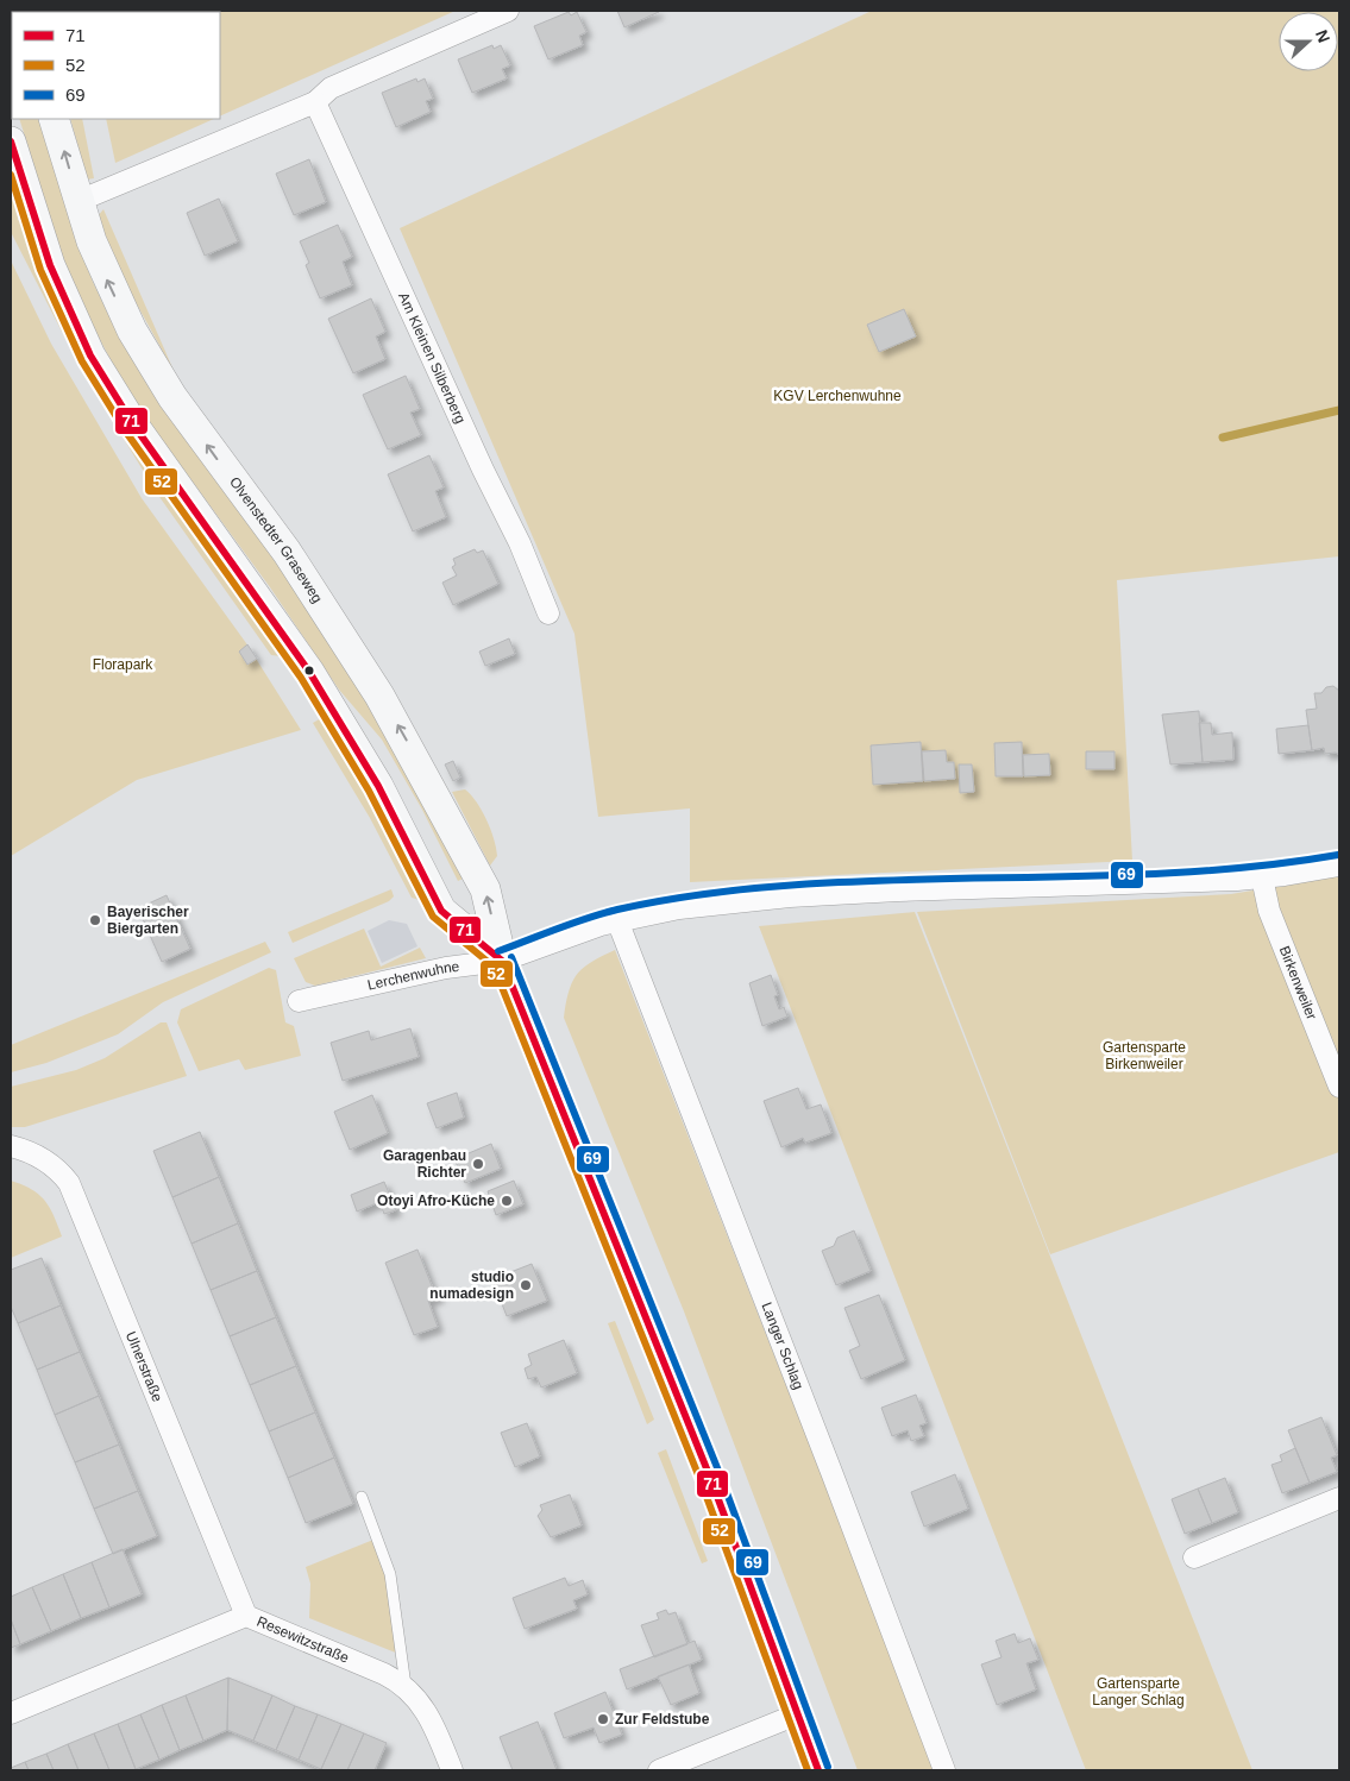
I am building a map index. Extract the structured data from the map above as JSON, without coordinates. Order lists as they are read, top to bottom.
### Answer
{
  "streets": {
    "main road": ["Olvenstedter Graseweg"],
    "street": [
      "Am Kleinen Silberberg",
      "Lerchenwuhne",
      "Birkenweiler",
      "Langer Schlag",
      "Ulnerstraße",
      "Resewitzstraße"
    ]
  },
  "crossings": [
    ["Olvenstedter Graseweg", "Lerchenwuhne"],
    ["Lerchenwuhne", "Birkenweiler"],
    ["Lerchenwuhne", "Langer Schlag"],
    ["Ulnerstraße", "Resewitzstraße"]
  ],
  "parks": [
    "KGV Lerchenwuhne",
    "Florapark",
    "Gartensparte Birkenweiler",
    "Gartensparte Langer Schlag"
  ],
  "places": [
    "Bayerischer Biergarten",
    "Garagenbau Richter",
    "Otoyi Afro-Küche",
    "studio numadesign",
    "Zur Feldstube"
  ],
  "lines": ["transit line 71", "transit line 52", "transit line 69"],
  "legend": ["71", "52", "69"],
  "north": "right"
}
